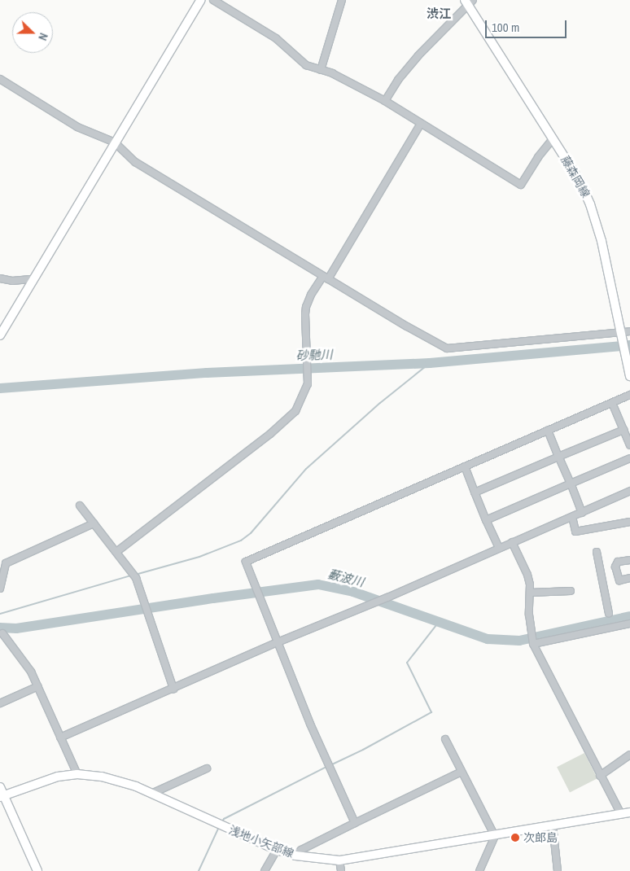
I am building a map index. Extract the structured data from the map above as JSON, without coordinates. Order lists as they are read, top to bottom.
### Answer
{
  "streets": {
    "main road": ["藤森岡線", "浅地小矢部線"]
  },
  "districts": ["渋江"],
  "water": ["砂馳川", "藪波川"],
  "places": ["次郎島"],
  "scale_bar": "100 m",
  "north": "right"
}
